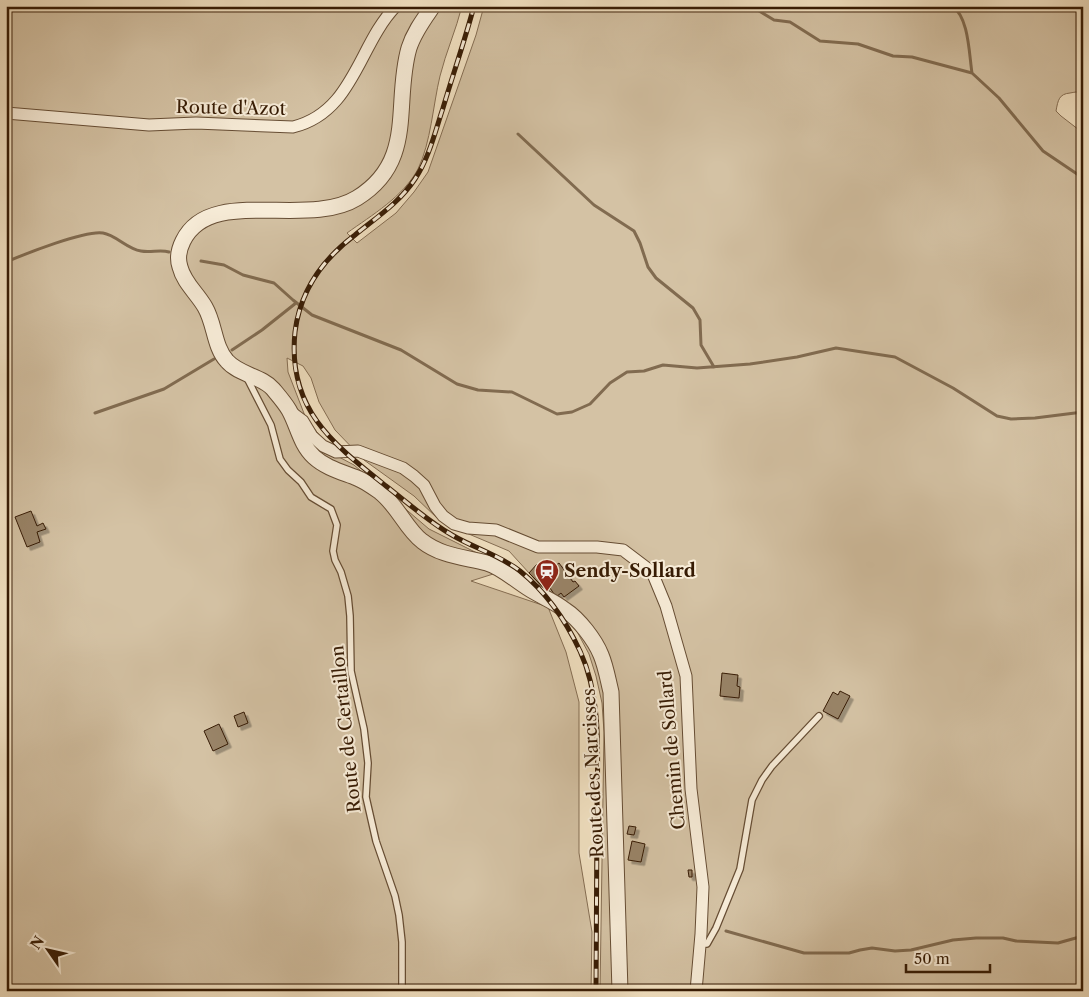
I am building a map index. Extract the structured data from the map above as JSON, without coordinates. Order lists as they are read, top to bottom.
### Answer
{
  "streets": {
    "street": ["Route d'Azot", "Chemin de Sollard", "Route des Narcisses"],
    "lane": ["Route de Certaillon"]
  },
  "crossings": [
    ["Route de Certaillon", "Route des Narcisses"],
    ["Chemin de Sollard", "Route des Narcisses"]
  ],
  "places": {
    "station": ["Sendy-Sollard"]
  },
  "scale_bar": "50 m",
  "north": "top left"
}
